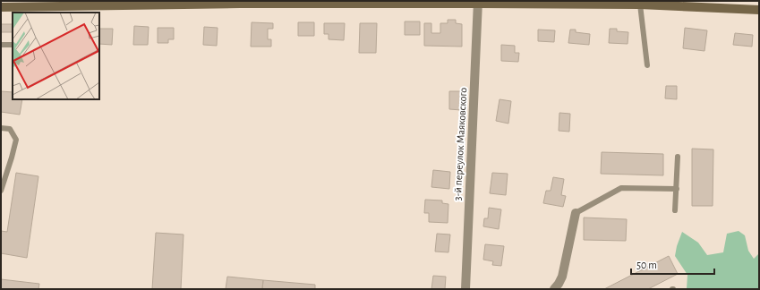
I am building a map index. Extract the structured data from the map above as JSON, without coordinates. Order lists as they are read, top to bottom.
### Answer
{
  "streets": {
    "street": ["3-й переулок Маяковского"]
  },
  "scale_bar": "50 m"
}
